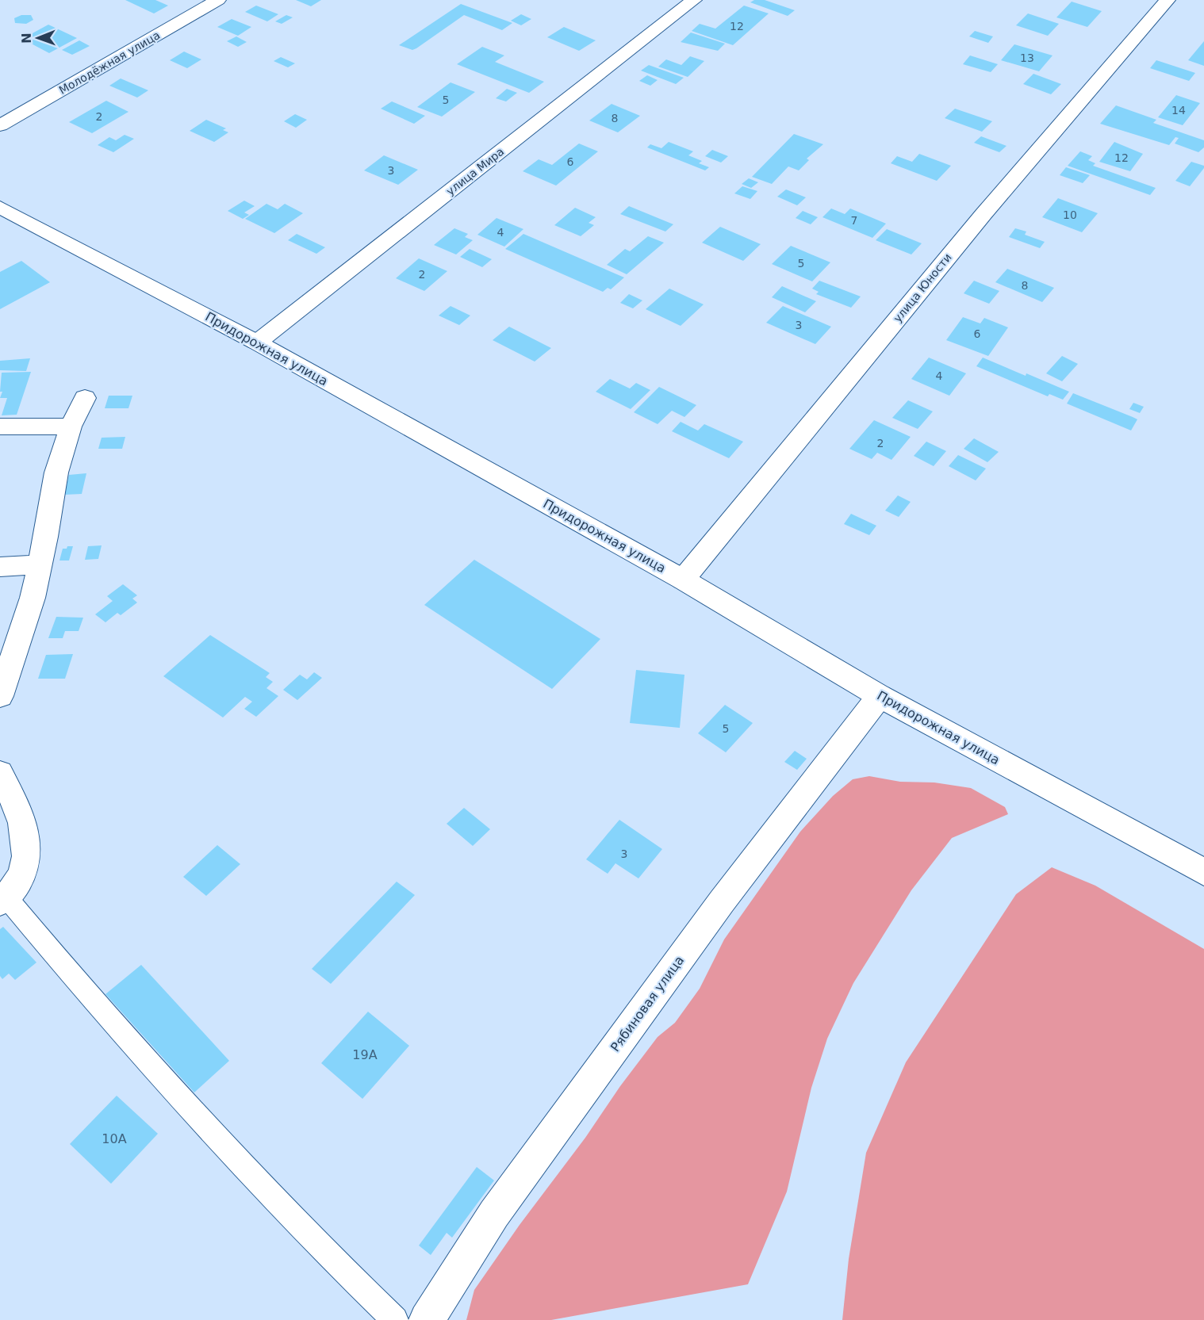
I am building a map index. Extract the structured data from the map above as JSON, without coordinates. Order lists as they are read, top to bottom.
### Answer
{
  "streets": {
    "street": [
      "Молодёжная улица",
      "улица Мира",
      "улица Юности",
      "Придорожная улица",
      "Рябиновая улица"
    ]
  },
  "crossings": [
    ["улица Мира", "Придорожная улица"],
    ["улица Юности", "Придорожная улица"],
    ["Придорожная улица", "Рябиновая улица"]
  ],
  "house_numbers": [
    "12",
    "13",
    "5",
    "14",
    "2",
    "8",
    "12",
    "6",
    "3",
    "10",
    "7",
    "4",
    "5",
    "2",
    "8",
    "3",
    "6",
    "4",
    "2",
    "5",
    "3",
    "19А",
    "10А"
  ],
  "north": "left"
}
